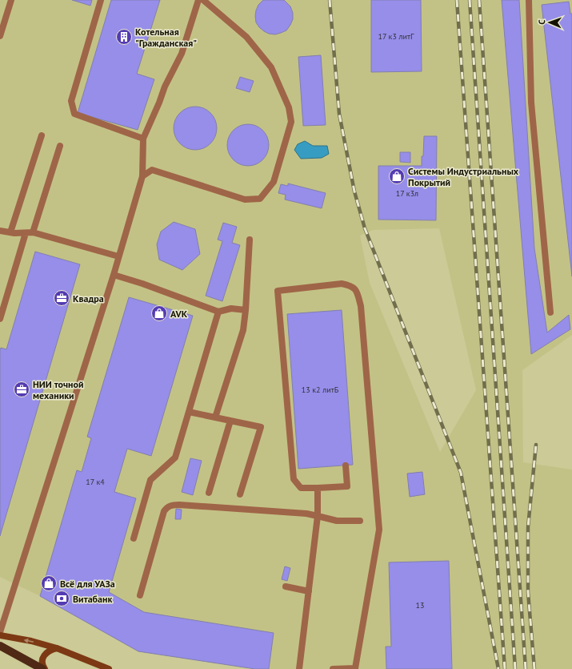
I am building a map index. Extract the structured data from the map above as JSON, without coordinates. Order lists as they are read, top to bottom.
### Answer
{
  "places": {
    "building": ["Котельная \"Гражданская\""],
    "shop": ["Системы Индустриальных Покрытий", "AVK", "Всё для УАЗа"],
    "office": ["Квадра", "НИИ точной механики"],
    "bank": ["Витабанк"]
  },
  "house_numbers": [
    "17 к3 литГ",
    "17 к3л",
    "13 к2 литБ",
    "17 к4",
    "13"
  ],
  "north": "left"
}
